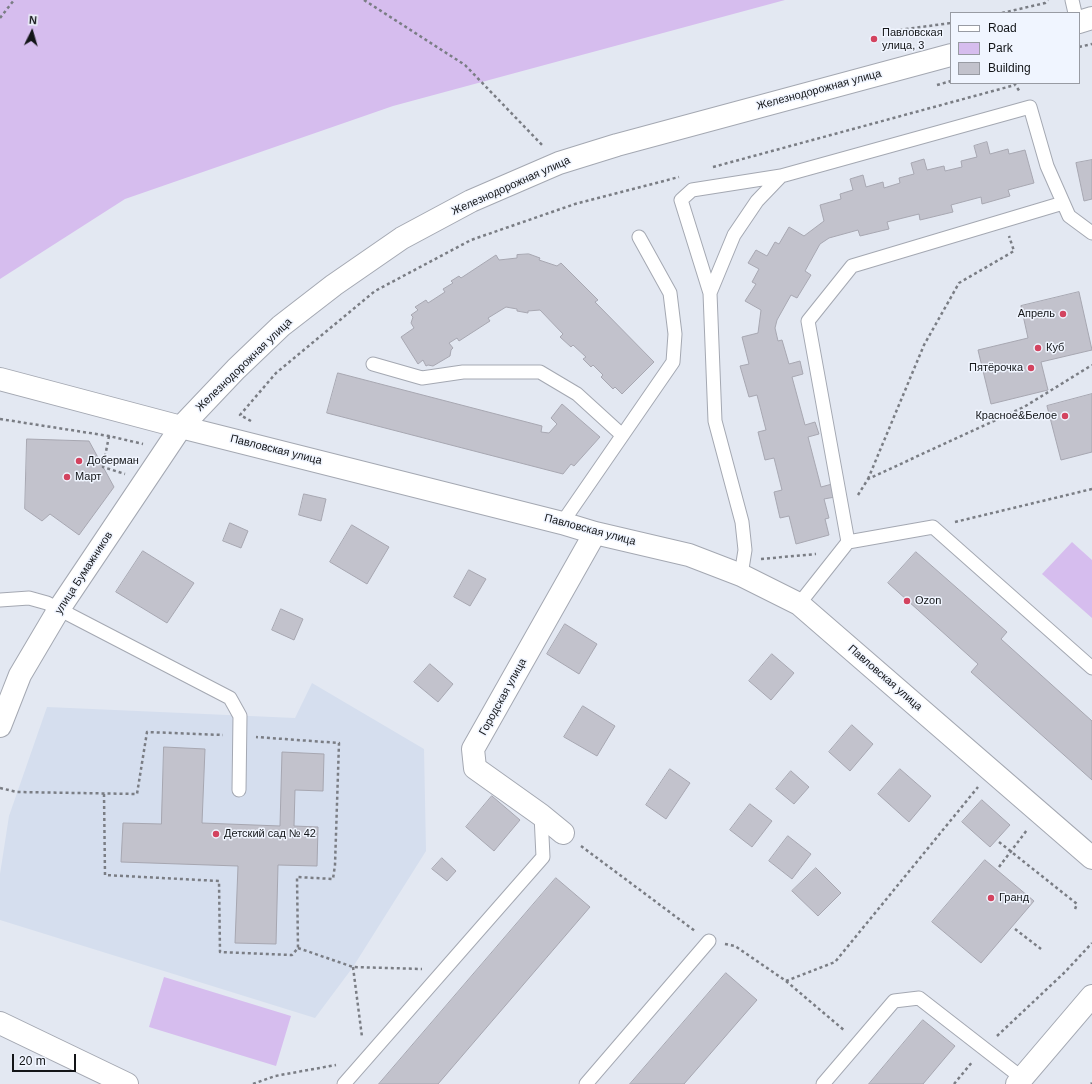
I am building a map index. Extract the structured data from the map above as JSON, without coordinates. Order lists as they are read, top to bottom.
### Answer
{
  "streets": {
    "street": [
      "Железнодорожная улица",
      "Павловская улица",
      "улица Бумажников",
      "Городская улица"
    ]
  },
  "crossings": [
    ["Железнодорожная улица", "Павловская улица"],
    ["Железнодорожная улица", "улица Бумажников"],
    ["Павловская улица", "улица Бумажников"],
    ["Павловская улица", "Городская улица"]
  ],
  "places": [
    "Павловская улица, 3",
    "Апрель",
    "Куб",
    "Пятёрочка",
    "Красное&Белое",
    "Доберман",
    "Март",
    "Ozon",
    "Детский сад № 42",
    "Гранд"
  ],
  "legend": ["Road", "Park", "Building"],
  "scale_bar": "20 m",
  "north": "top"
}
